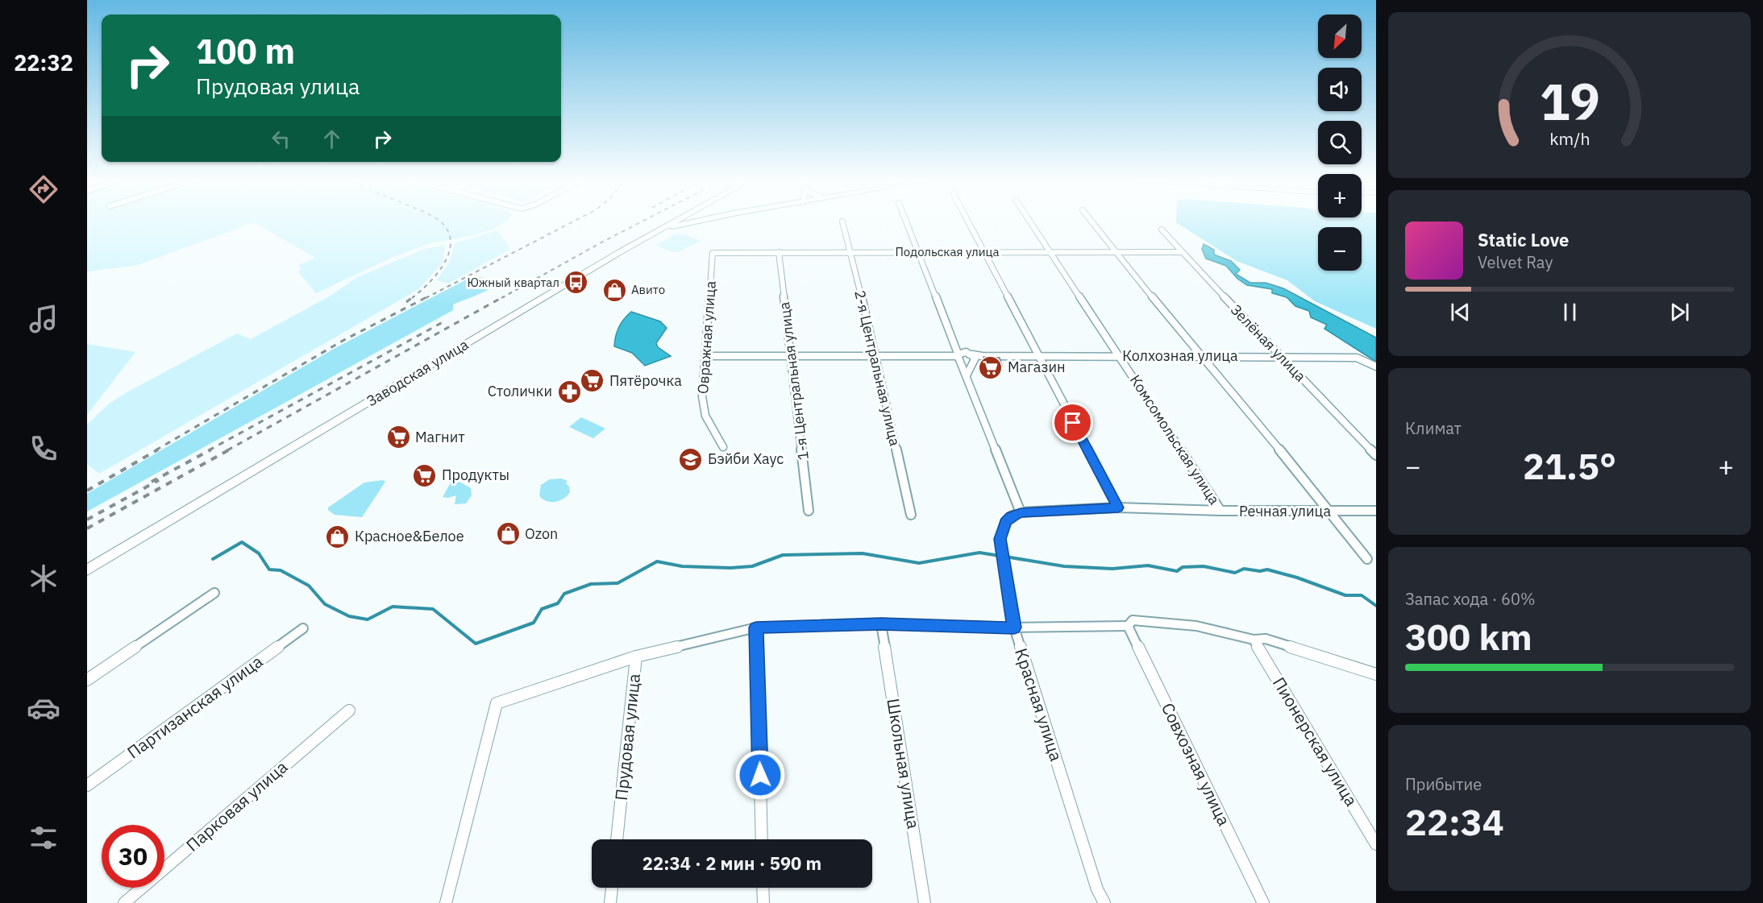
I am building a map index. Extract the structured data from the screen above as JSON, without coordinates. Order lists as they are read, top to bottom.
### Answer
{
  "streets": {
    "street": [
      "Подольская улица",
      "Овражная улица",
      "Зелёная улица",
      "Колхозная улица",
      "2-я Центральная улица",
      "Заводская улица",
      "1-я Центральная улица",
      "Комсомольская улица",
      "Речная улица",
      "Красная улица",
      "Партизанская улица",
      "Прудовая улица",
      "Пионерская улица",
      "Школьная улица",
      "Совхозная улица",
      "Парковая улица"
    ]
  },
  "crossings": [
    ["Подольская улица", "Овражная улица"],
    ["Подольская улица", "Зелёная улица"],
    ["Подольская улица", "2-я Центральная улица"],
    ["Подольская улица", "1-я Центральная улица"],
    ["Подольская улица", "Комсомольская улица"],
    ["Зелёная улица", "Колхозная улица"],
    ["Колхозная улица", "Комсомольская улица"],
    ["Комсомольская улица", "Речная улица"],
    ["Речная улица", "Красная улица"],
    ["Красная улица", "Прудовая улица"],
    ["Прудовая улица", "Пионерская улица"],
    ["Прудовая улица", "Школьная улица"],
    ["Прудовая улица", "Совхозная улица"]
  ],
  "places": {
    "bus stop": ["Южный квартал"],
    "shop": ["Авито", "Ozon", "Красное&Белое"],
    "supermarket": [
      "Магазин",
      "Пятёрочка",
      "Магнит",
      "Продукты"
    ],
    "pharmacy": ["Столички"],
    "school or university": ["Бэйби Хаус"]
  },
  "north": "bottom left",
  "page": {
    "tabs": "22:32",
    "map_buttons": ["+", "−"],
    "turn": ["100 m", "Прудовая улица"],
    "song": ["Static Love", "Velvet Ray"],
    "tile": [
      "Климат",
      ["Запас хода · 60%", "300 km"],
      ["Прибытие", "22:34"]
    ],
    "heat": ["−", "21.5°", "+"],
    "limit": "30",
    "trip": "22:34 · 2 мин · 590 m",
    "gauge": ["19", "km/h"]
  }
}
